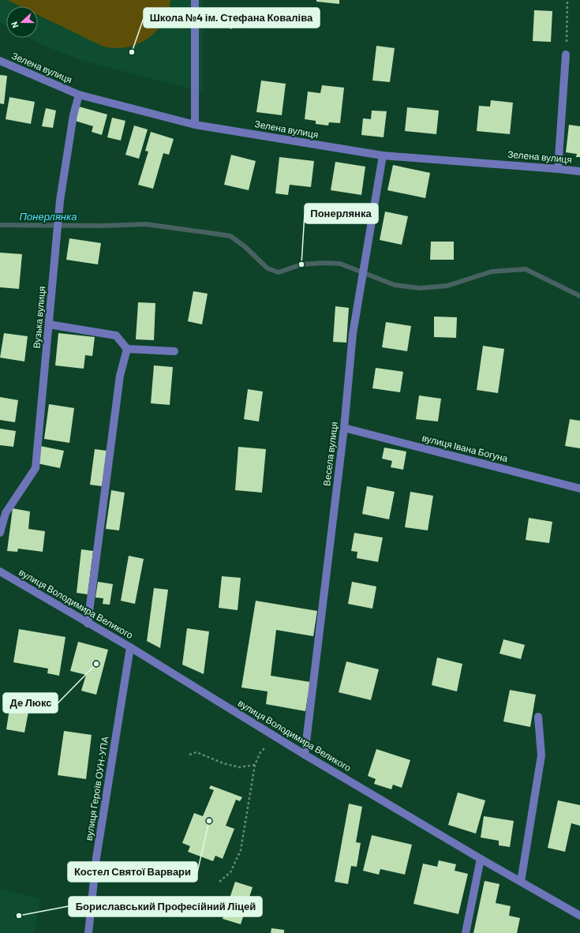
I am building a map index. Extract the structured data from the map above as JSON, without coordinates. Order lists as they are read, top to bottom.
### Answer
{
  "streets": {
    "street": [
      "Зелена вулиця",
      "Вузька вулиця",
      "вулиця Івана Богуна",
      "Весела вулиця",
      "вулиця Володимира Великого",
      "вулиця Героїв ОУН-УПА"
    ]
  },
  "crossings": [
    ["Зелена вулиця", "Вузька вулиця"],
    ["Зелена вулиця", "Весела вулиця"],
    ["вулиця Івана Богуна", "Весела вулиця"],
    ["Весела вулиця", "вулиця Володимира Великого"],
    ["вулиця Володимира Великого", "вулиця Героїв ОУН-УПА"]
  ],
  "water": ["Понерлянка"],
  "places": [
    "Школа №4 ім. Стефана Коваліва",
    "Понерлянка",
    "Де Люкс",
    "Костел Святої Варвари",
    "Бориславський Професійний Ліцей"
  ],
  "north": "left"
}
